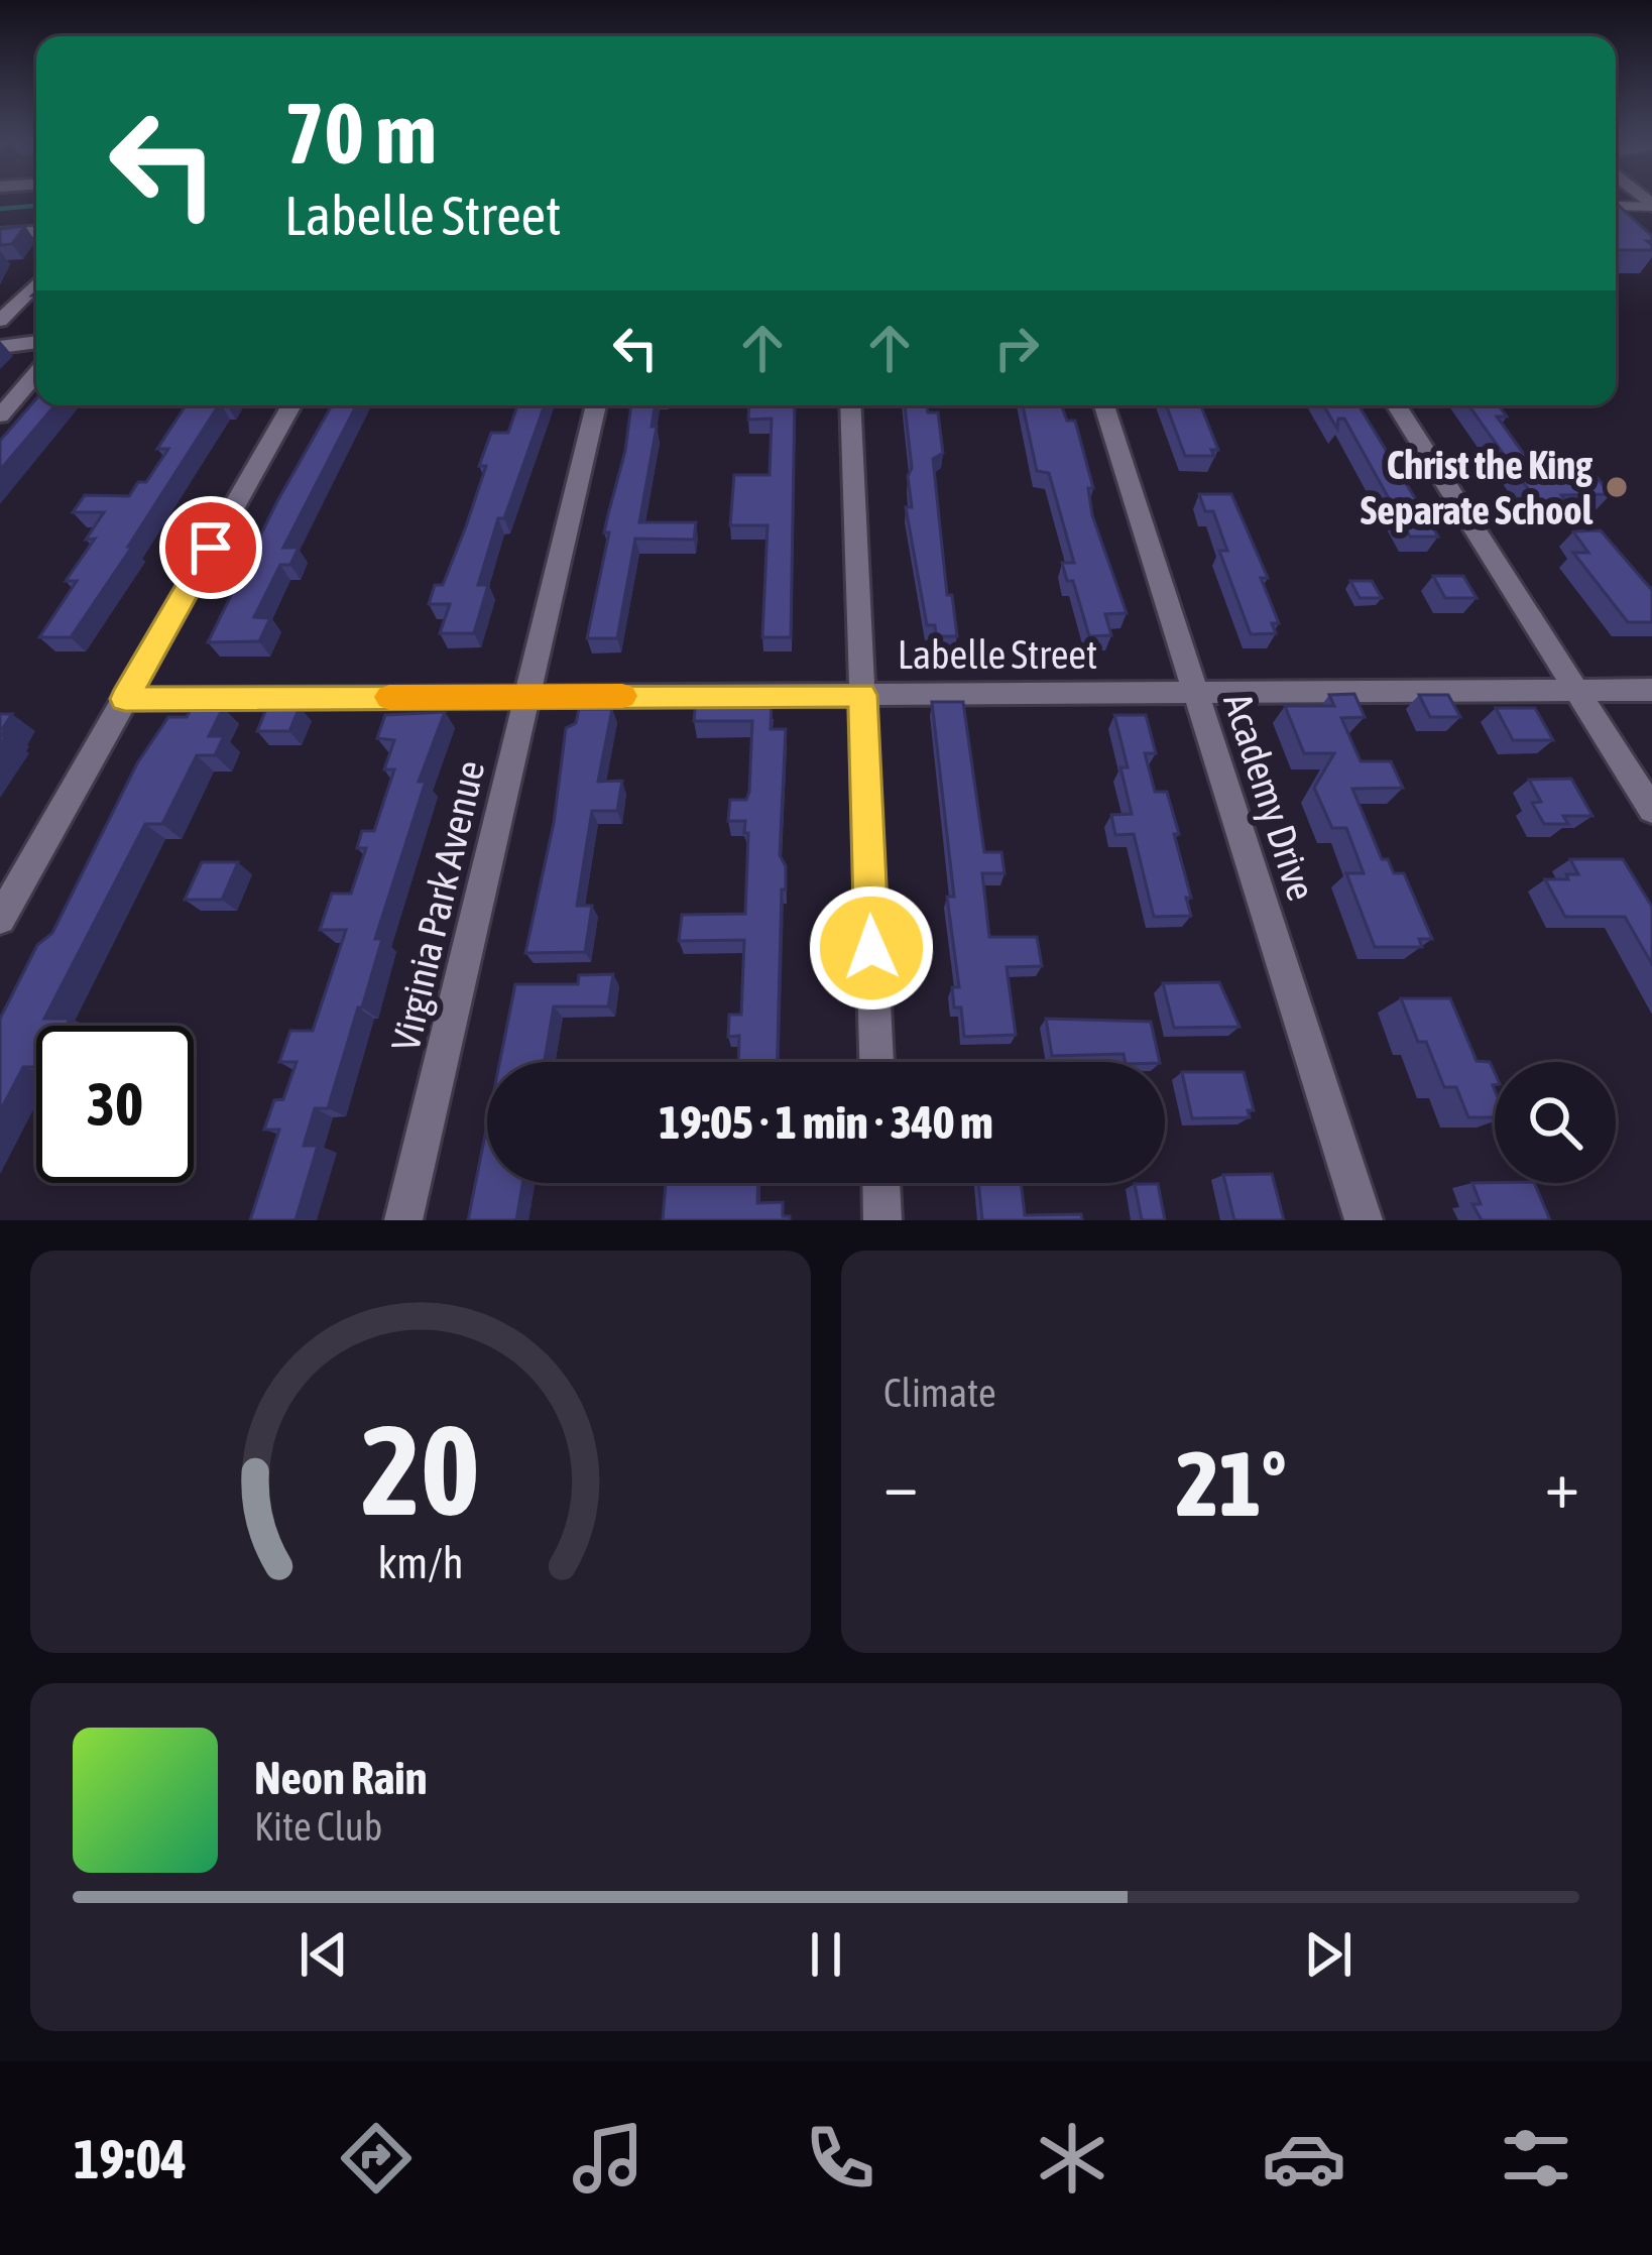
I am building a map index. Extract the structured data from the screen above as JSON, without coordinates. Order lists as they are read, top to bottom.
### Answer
{
  "streets": {
    "street": ["Labelle Street", "Academy Drive", "Virginia Park Avenue"]
  },
  "crossings": [
    ["Labelle Street", "Academy Drive"],
    ["Labelle Street", "Virginia Park Avenue"]
  ],
  "places": ["Christ the King Separate School"],
  "page": {
    "turn": ["70 m", "Labelle Street"],
    "limit": "30",
    "trip": "19:05 · 1 min · 340 m",
    "tile": "Climate",
    "heat": ["−", "21°", "+"],
    "song": ["Neon Rain", "Kite Club"],
    "tabs": "19:04",
    "gauge": ["20", "km/h"]
  }
}
